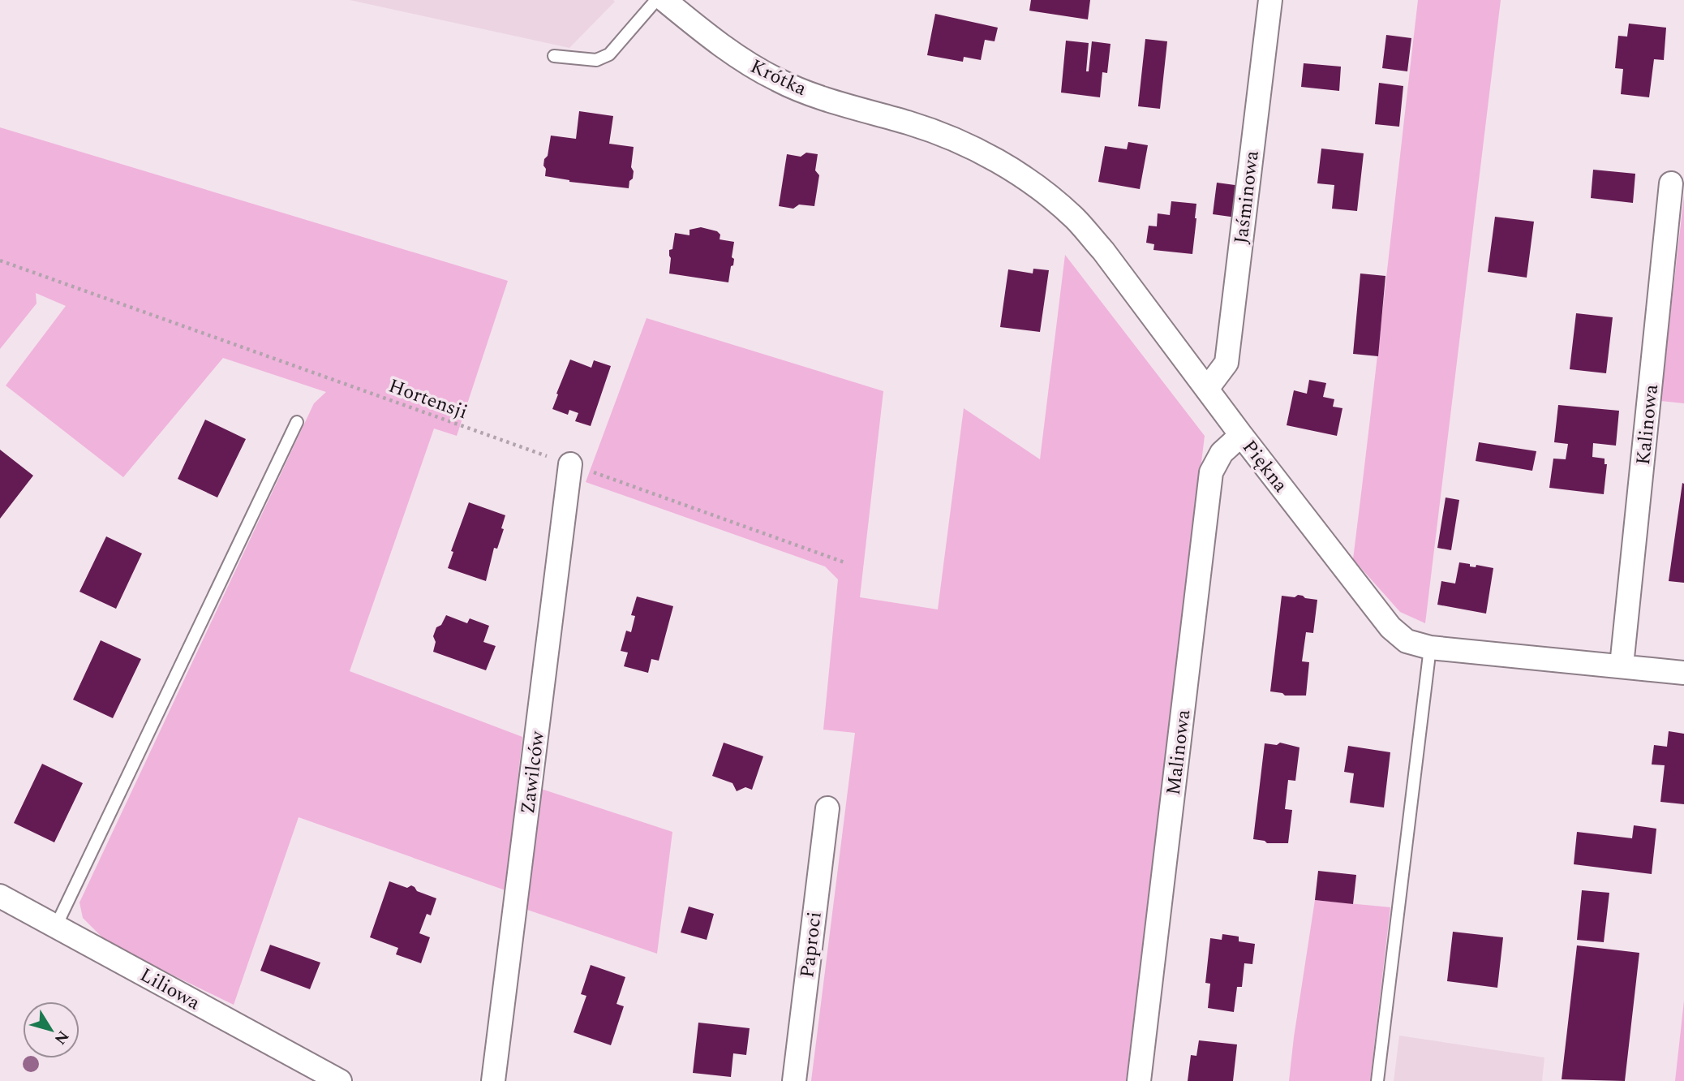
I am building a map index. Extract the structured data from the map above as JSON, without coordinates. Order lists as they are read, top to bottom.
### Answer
{
  "streets": {
    "street": [
      "Krótka",
      "Jaśminowa",
      "Kalinowa",
      "Piękna",
      "Malinowa",
      "Zawilców",
      "Paproci",
      "Liliowa"
    ],
    "path": ["Hortensji"]
  },
  "crossings": [
    ["Krótka", "Piękna"],
    ["Jaśminowa", "Piękna"],
    ["Hortensji", "Zawilców"],
    ["Kalinowa", "Piękna"],
    ["Piękna", "Malinowa"]
  ],
  "north": "bottom right"
}
